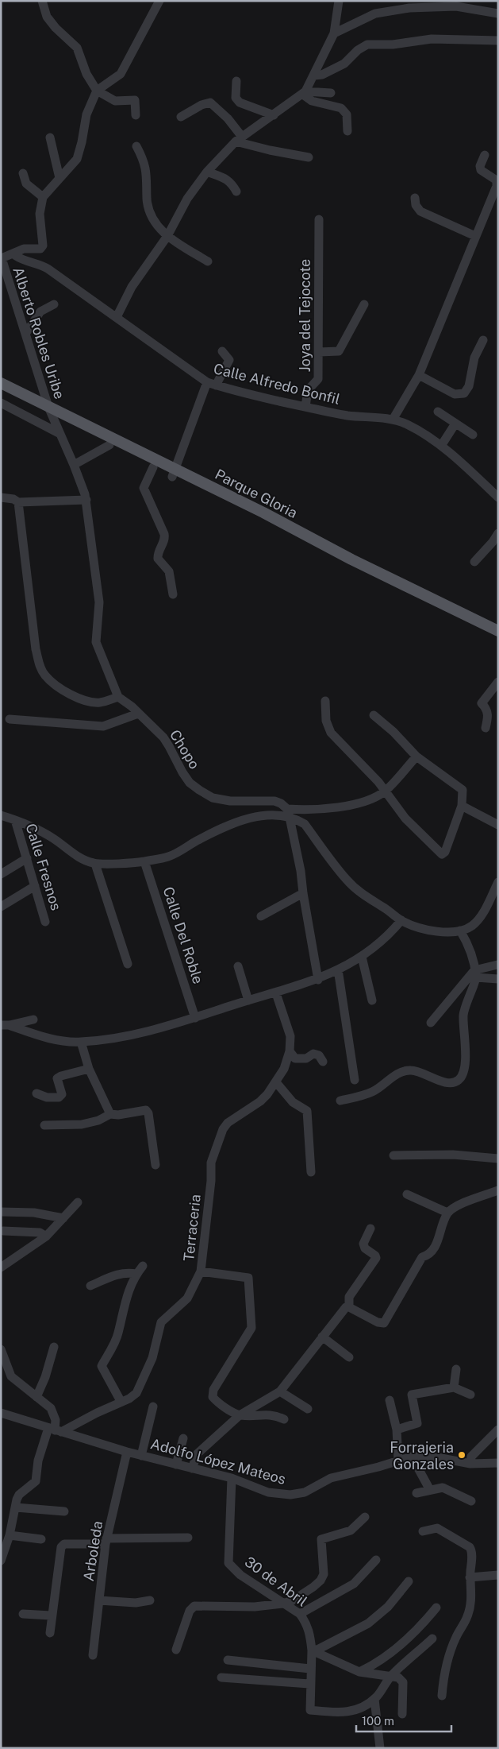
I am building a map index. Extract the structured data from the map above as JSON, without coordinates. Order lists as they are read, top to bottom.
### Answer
{
  "streets": {
    "main road": ["Parque Gloria"],
    "street": [
      "Joya del Tejocote",
      "Alberto Robles Uribe",
      "Calle Alfredo Bonfil",
      "Chopo",
      "Calle Fresnos",
      "Calle Del Roble",
      "Terraceria",
      "Adolfo López Mateos",
      "Arboleda",
      "30 de Abril"
    ]
  },
  "crossings": [
    ["Joya del Tejocote", "Calle Alfredo Bonfil"],
    ["Alberto Robles Uribe", "Parque Gloria"],
    ["Terraceria", "Adolfo López Mateos"],
    ["Adolfo López Mateos", "Arboleda"],
    ["Adolfo López Mateos", "30 de Abril"]
  ],
  "places": ["Forrajeria Gonzales"],
  "scale_bar": "100 m"
}
